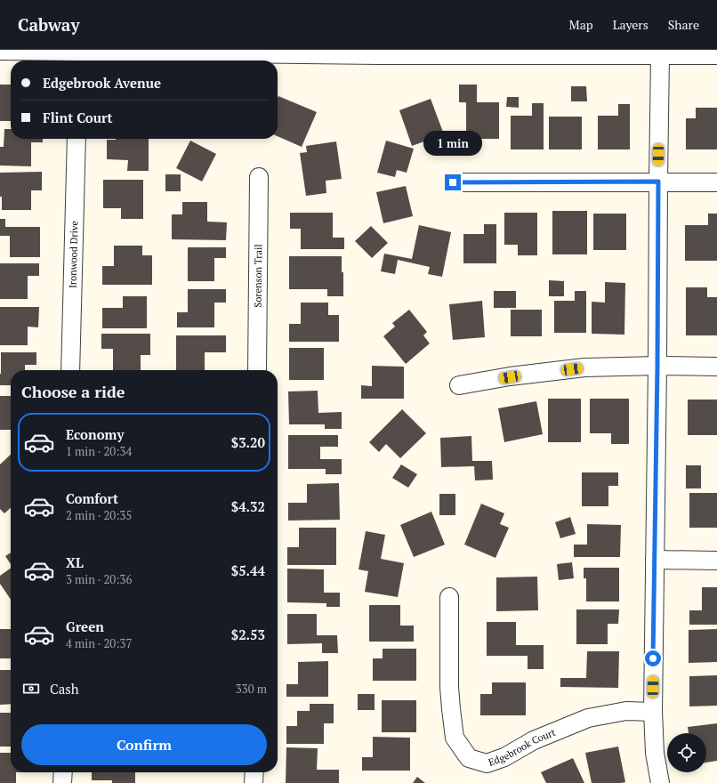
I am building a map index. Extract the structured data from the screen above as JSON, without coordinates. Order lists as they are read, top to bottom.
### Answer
{
  "streets": {
    "street": ["Ironwood Drive", "Sorenson Trail", "Edgebrook Court"]
  },
  "page": {
    "header": "Cabway",
    "nav": ["Map", "Layers", "Share"],
    "banner": ["Edgebrook Avenue", "Flint Court"],
    "bubble": "1 min",
    "heading": "Choose a ride",
    "list": [
      {
        "name": "Economy",
        "note": "1 min · 20:34",
        "value": "$3.20"
      },
      {
        "name": "Comfort",
        "note": "2 min · 20:35",
        "value": "$4.32"
      },
      {
        "name": "XL",
        "note": "3 min · 20:36",
        "value": "$5.44"
      },
      {
        "name": "Green",
        "note": "4 min · 20:37",
        "value": "$2.53"
      }
    ],
    "pay": ["Cash", "330 m"],
    "buttons": "Confirm"
  }
}
